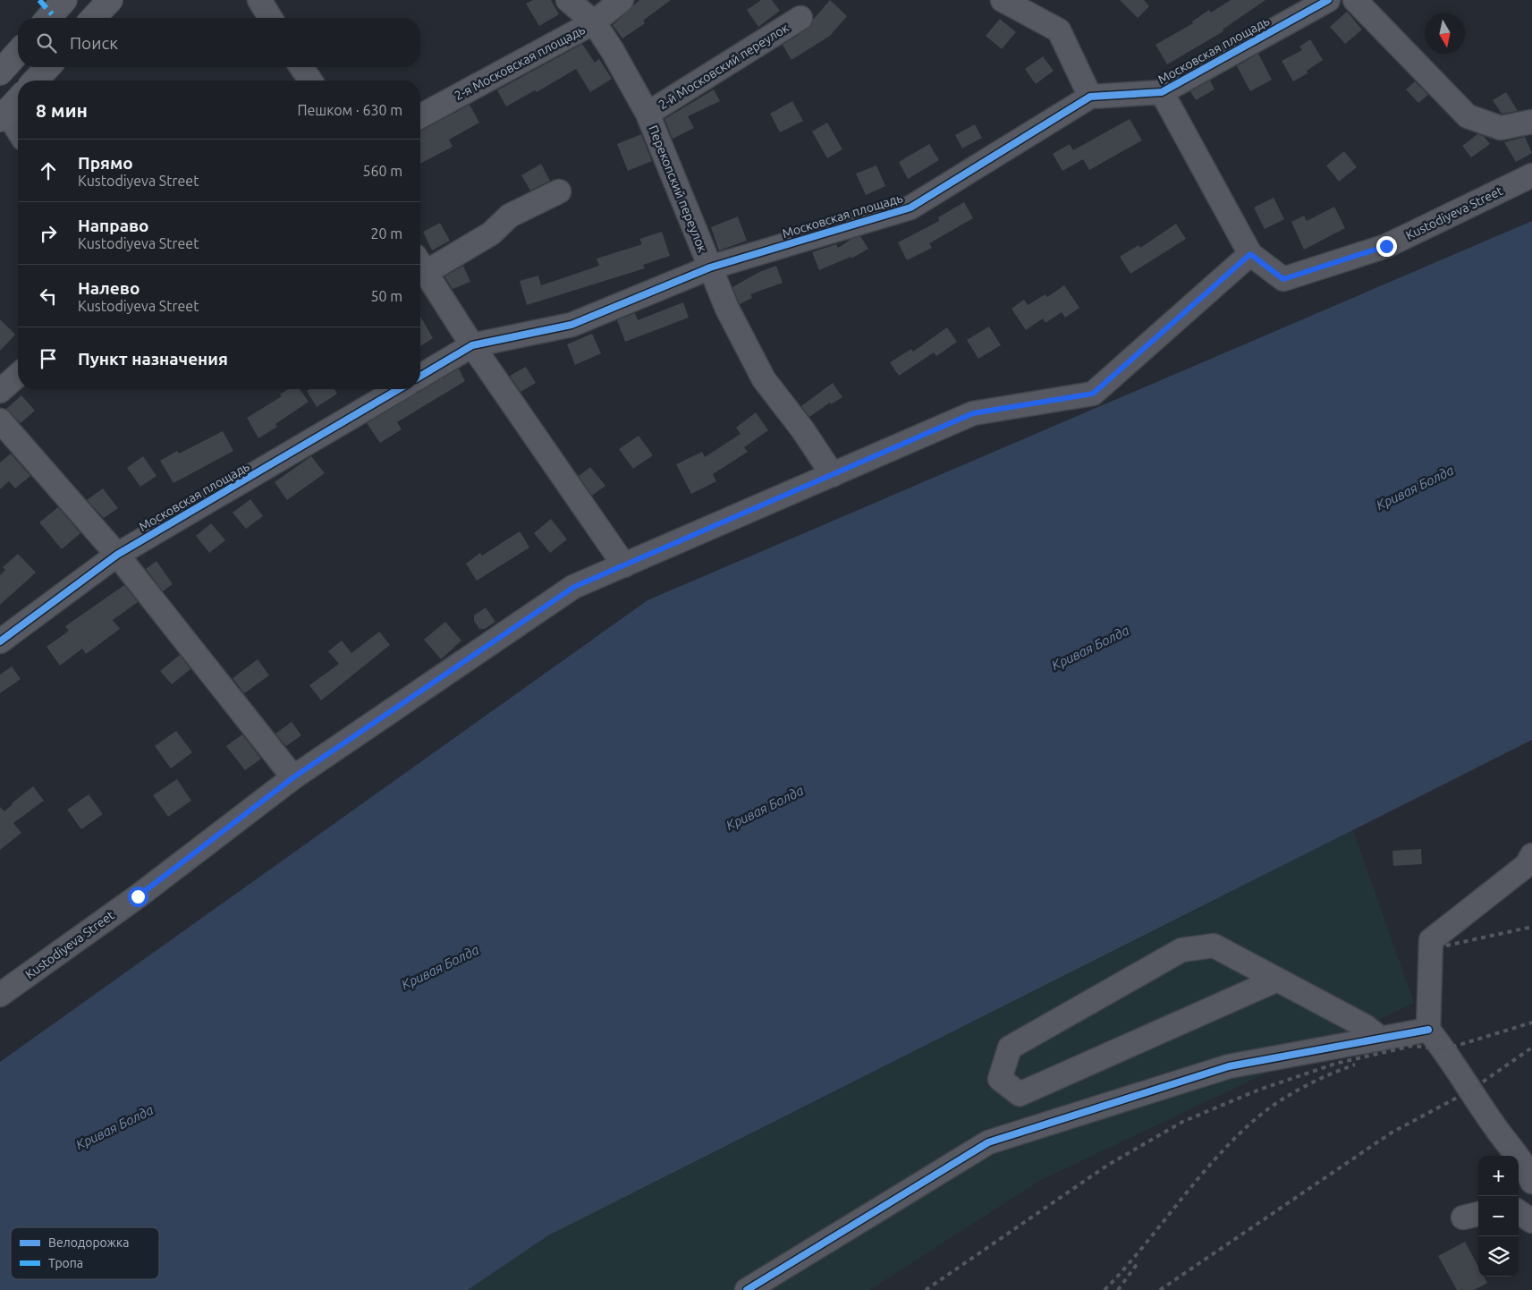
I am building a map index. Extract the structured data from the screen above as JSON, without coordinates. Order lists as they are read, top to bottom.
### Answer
{
  "streets": {
    "street": [
      "Московская площадь",
      "2-я Московская площадь",
      "2-й Московский переулок",
      "Перекопский переулок",
      "Kustodiyeva Street"
    ]
  },
  "crossings": [
    ["Московская площадь", "Перекопский переулок"],
    ["2-я Московская площадь", "Перекопский переулок"],
    ["2-й Московский переулок", "Перекопский переулок"],
    ["Перекопский переулок", "Kustodiyeva Street"]
  ],
  "water": ["Кривая Болда"],
  "legend": ["Велодорожка", "Тропа"],
  "north": "bottom",
  "page": {
    "search": "Поиск",
    "heading": ["8 мин", "Пешком · 630 m"],
    "list": [
      ["Прямо", "Kustodiyeva Street", "560 m"],
      ["Направо", "Kustodiyeva Street", "20 m"],
      ["Налево", "Kustodiyeva Street", "50 m"],
      "Пункт назначения"
    ],
    "map_buttons": ["+", "−"]
  }
}
